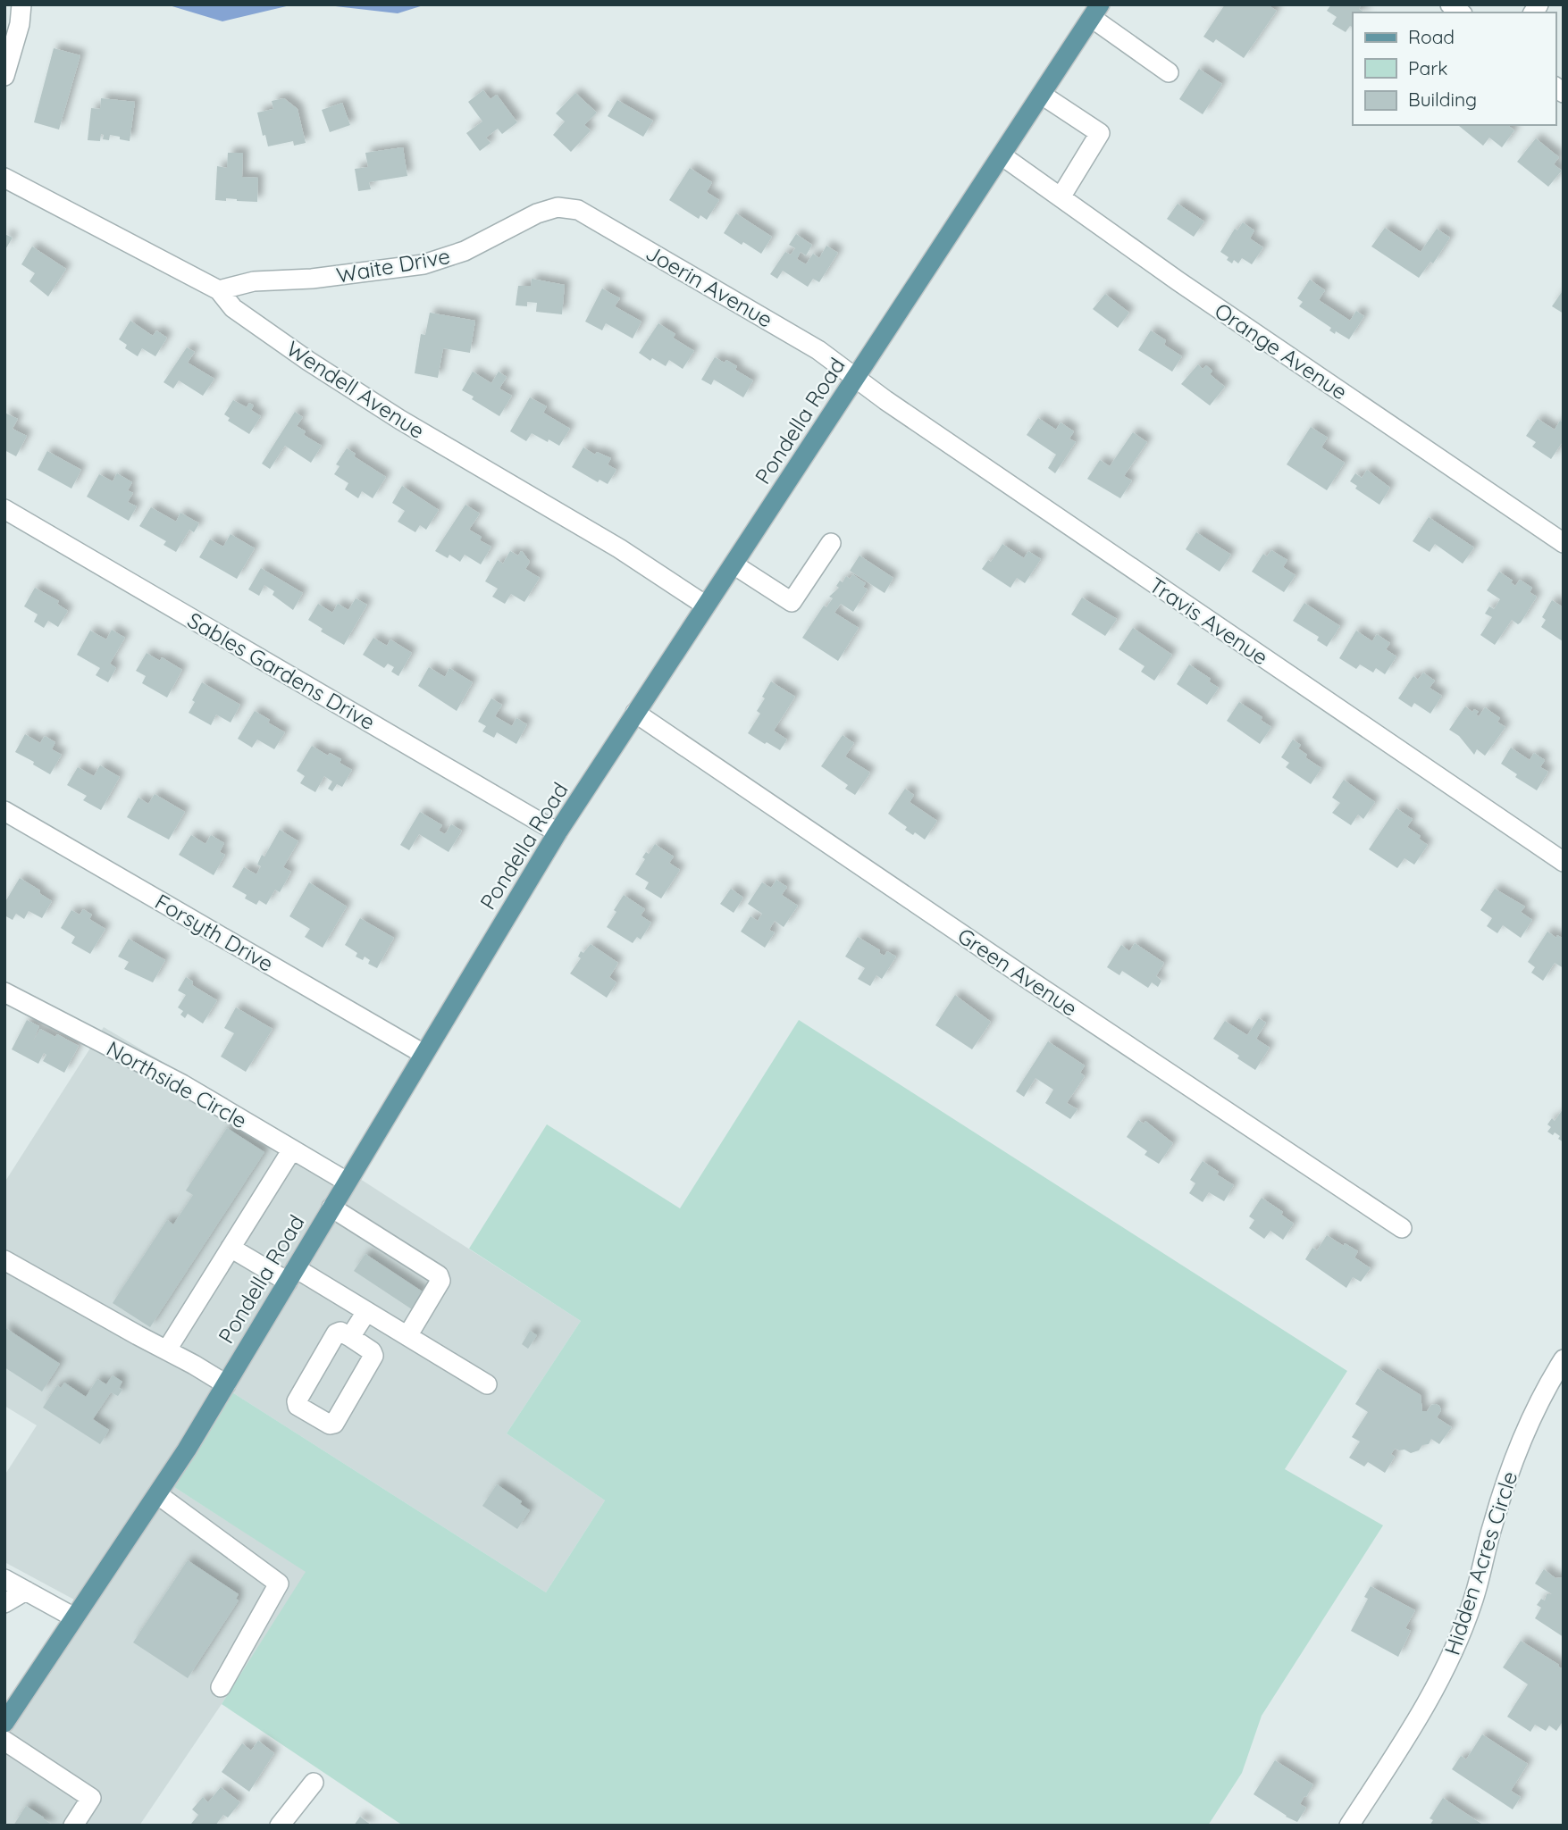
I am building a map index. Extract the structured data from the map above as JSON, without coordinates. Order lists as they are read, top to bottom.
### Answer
{
  "streets": {
    "main road": ["Pondella Road"],
    "street": [
      "Waite Drive",
      "Joerin Avenue",
      "Orange Avenue",
      "Wendell Avenue",
      "Travis Avenue",
      "Sables Gardens Drive",
      "Forsyth Drive",
      "Green Avenue",
      "Northside Circle",
      "Hidden Acres Circle"
    ]
  },
  "crossings": [
    ["Waite Drive", "Joerin Avenue"],
    ["Waite Drive", "Wendell Avenue"],
    ["Joerin Avenue", "Pondella Road"],
    ["Joerin Avenue", "Travis Avenue"],
    ["Orange Avenue", "Pondella Road"],
    ["Wendell Avenue", "Pondella Road"],
    ["Pondella Road", "Travis Avenue"],
    ["Pondella Road", "Sables Gardens Drive"],
    ["Pondella Road", "Forsyth Drive"],
    ["Pondella Road", "Green Avenue"],
    ["Pondella Road", "Northside Circle"]
  ],
  "legend": ["Road", "Park", "Building"]
}
